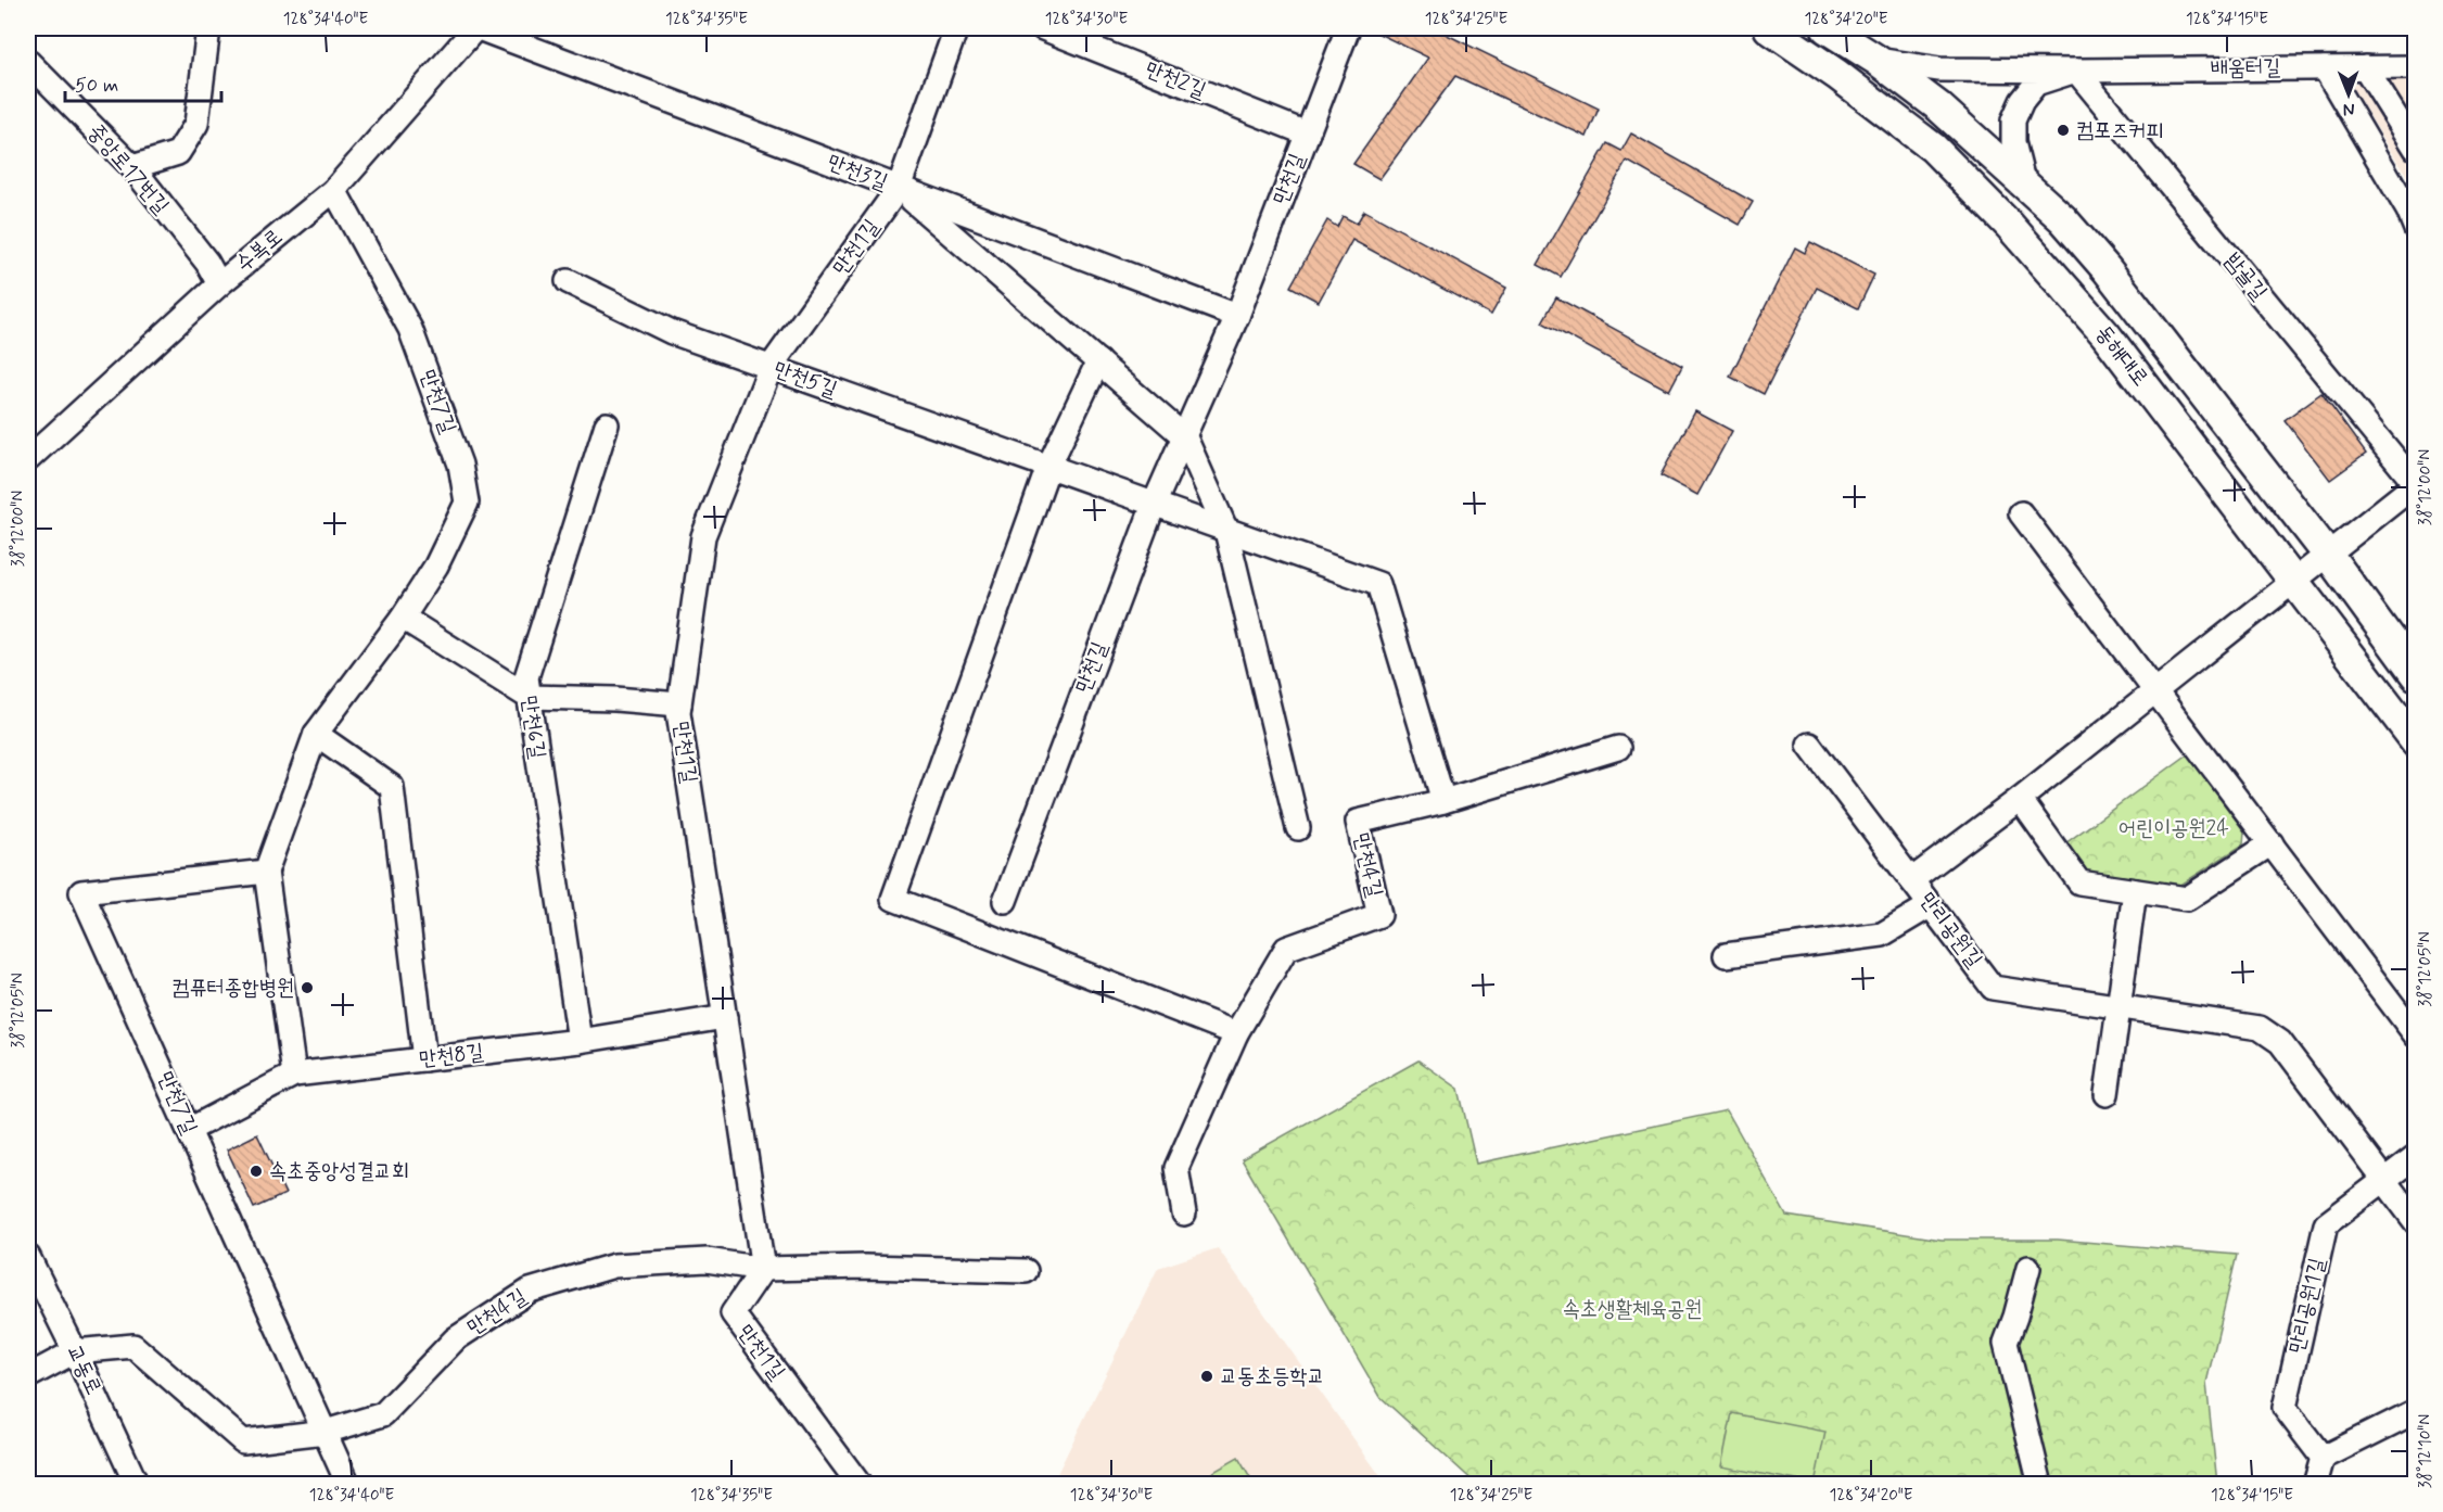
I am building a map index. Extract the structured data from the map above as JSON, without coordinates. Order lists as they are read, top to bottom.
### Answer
{
  "streets": {
    "main road": ["동해대로"],
    "street": [
      "배움터길",
      "만천2길",
      "중앙로17번길",
      "만천3길",
      "만천길",
      "만천1길",
      "수복로",
      "밤골길",
      "만천5길",
      "만천7길",
      "만천6길",
      "만천4길",
      "만리공원길",
      "만천8길",
      "만리공원1길",
      "교동로"
    ]
  },
  "crossings": [
    ["배움터길", "밤골길"],
    ["배움터길", "동해대로"],
    ["만천2길", "만천길"],
    ["중앙로17번길", "수복로"],
    ["만천3길", "만천길"],
    ["만천3길", "만천1길"],
    ["만천3길", "수복로"],
    ["만천길", "만천5길"],
    ["만천1길", "만천5길"],
    ["만천1길", "만천4길"],
    ["만천1길", "만천8길"],
    ["수복로", "만천7길"],
    ["밤골길", "만리공원길"],
    ["동해대로", "만리공원길"],
    ["만천7길", "만천4길"],
    ["만천7길", "만천8길"],
    ["만천6길", "만천8길"],
    ["만천4길", "교동로"],
    ["만리공원길", "만리공원1길"]
  ],
  "parks": ["어린이공원24", "속초생활체육공원"],
  "places": [
    "컴포즈커피",
    "컴퓨터종합병원",
    "속초중앙성결교회",
    "교동초등학교"
  ],
  "scale_bar": "50 m",
  "north": "bottom",
  "coordinates": [
    "128°34'40\"E",
    "128°34'35\"E",
    "128°34'30\"E",
    "128°34'25\"E",
    "128°34'20\"E",
    "128°34'15\"E",
    "38°12'00\"N",
    "38°12'05\"N",
    "38°12'10\"N"
  ]
}
